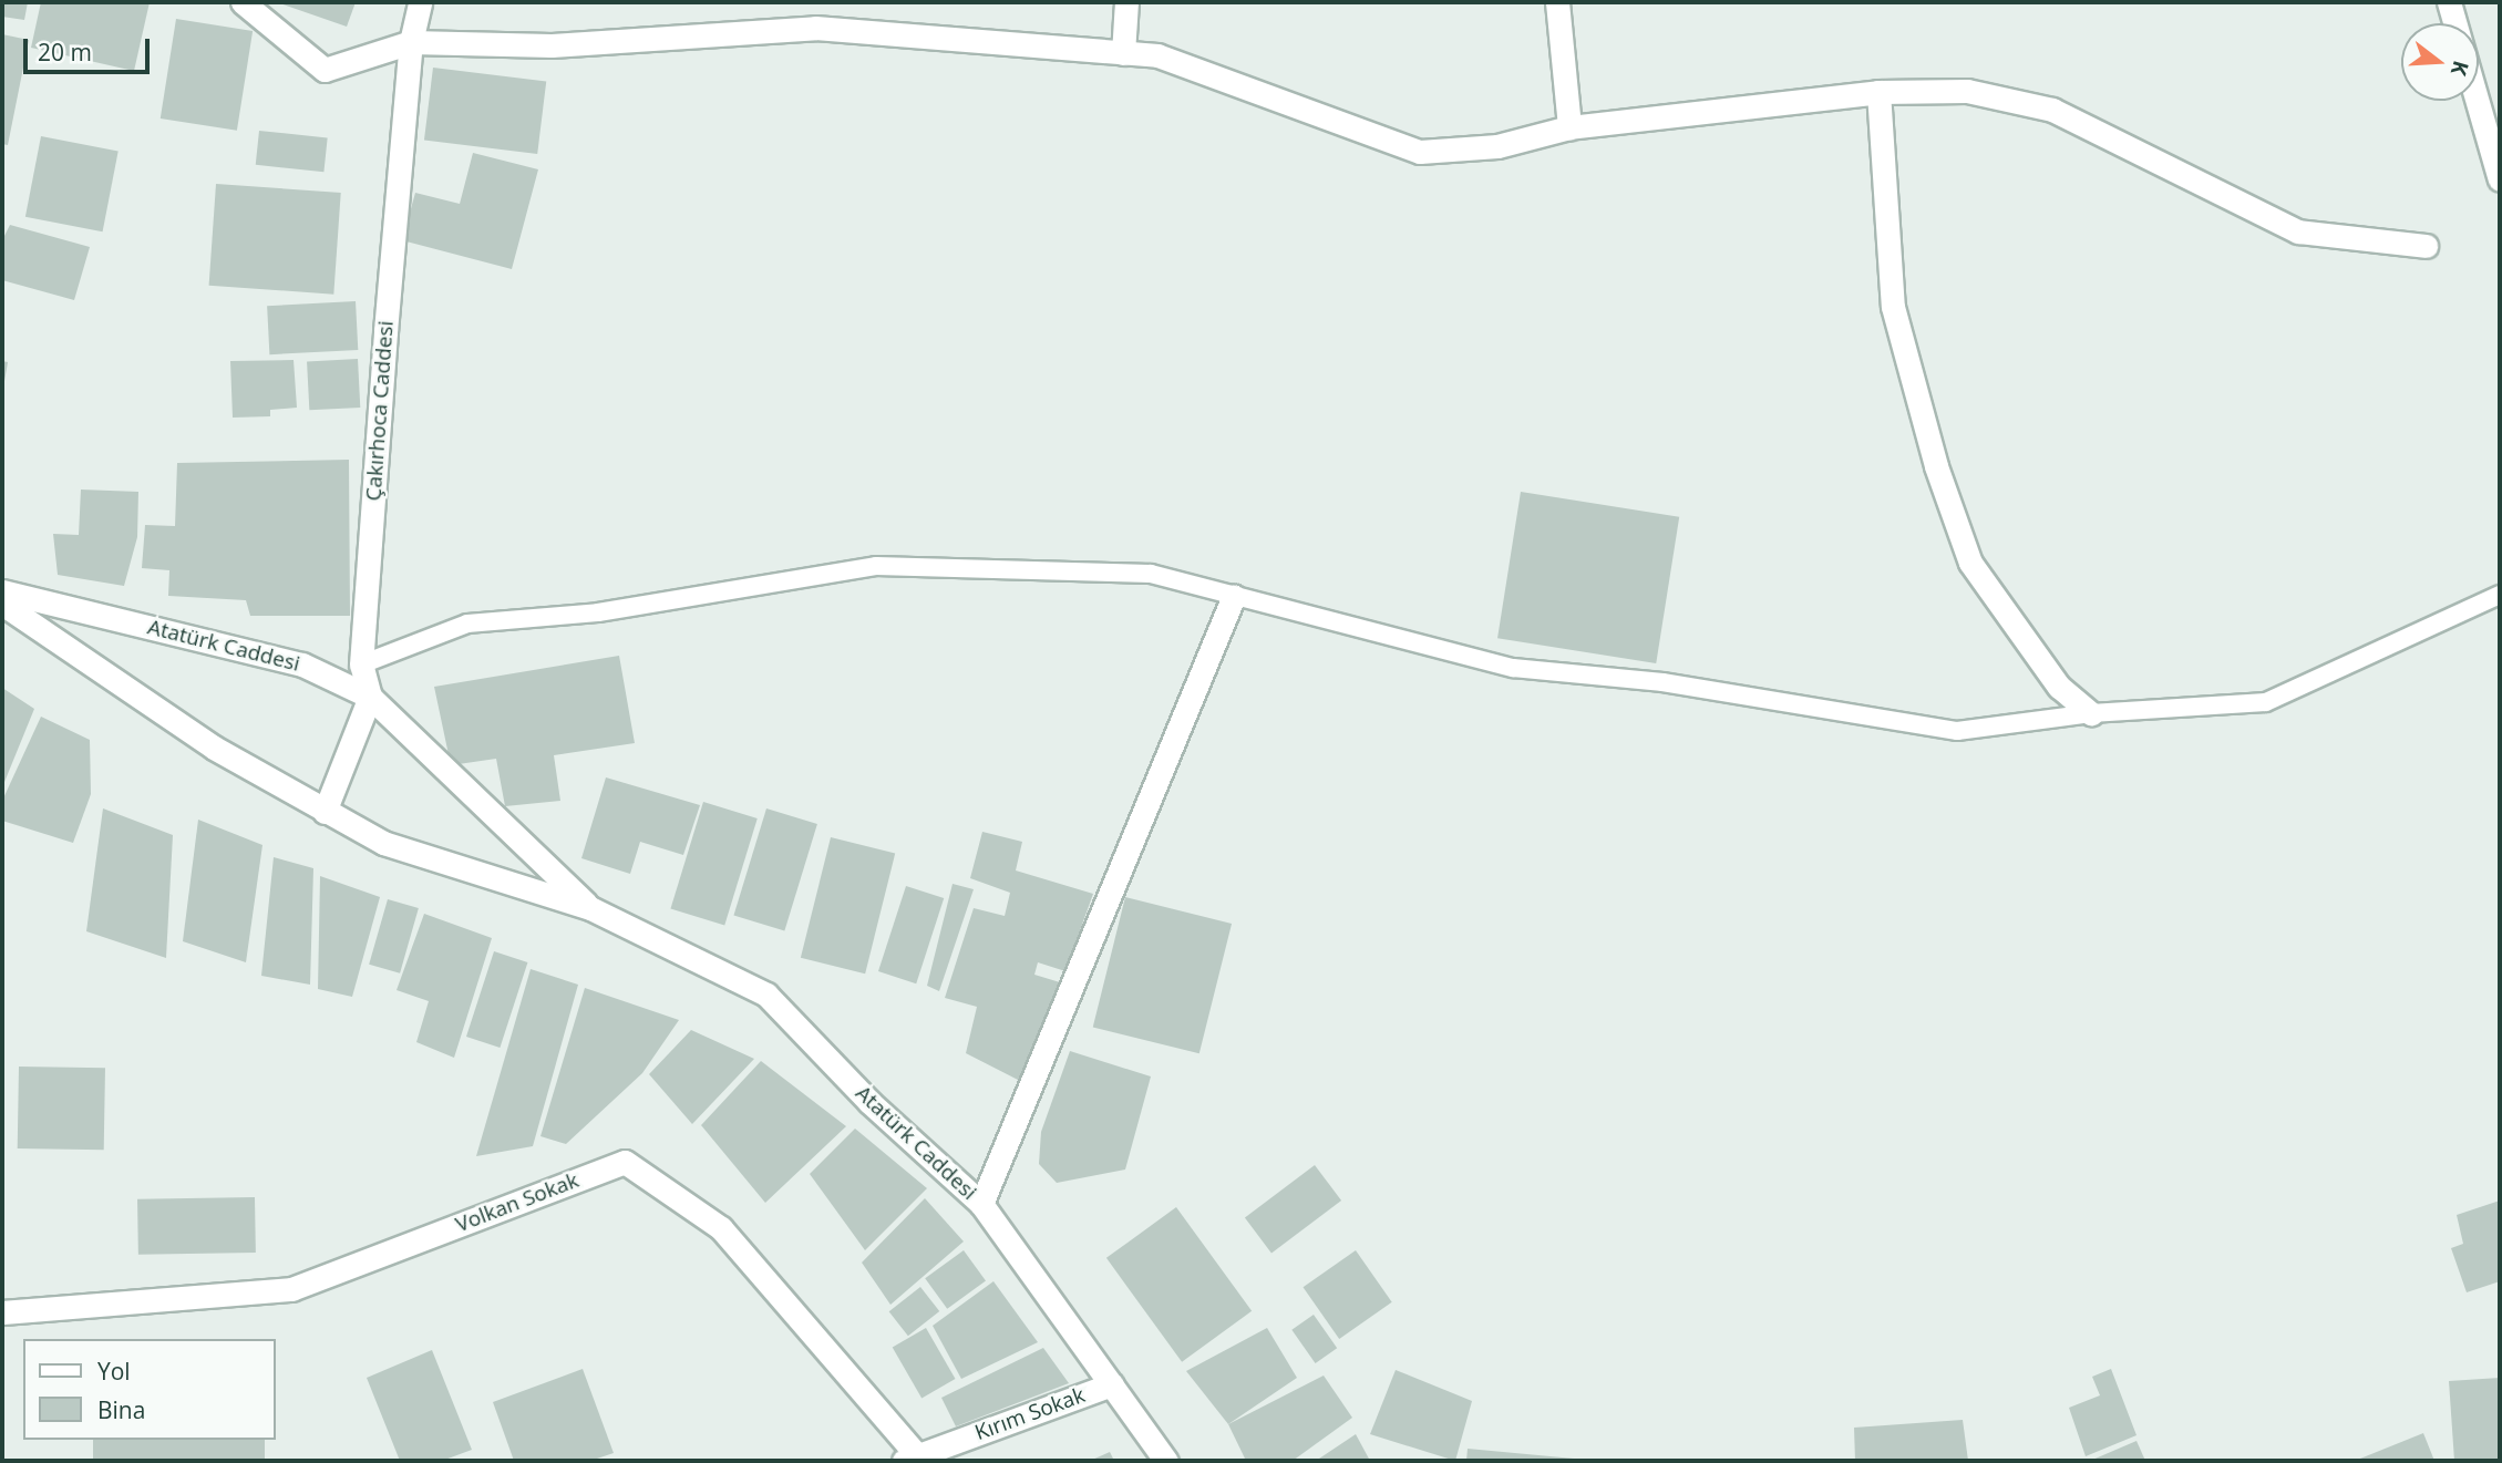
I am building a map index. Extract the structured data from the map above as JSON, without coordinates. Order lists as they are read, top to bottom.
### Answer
{
  "streets": {
    "street": [
      "Çakırhoca Caddesi",
      "Atatürk Caddesi",
      "Volkan Sokak",
      "Kırım Sokak"
    ]
  },
  "crossings": [
    ["Çakırhoca Caddesi", "Atatürk Caddesi"],
    ["Atatürk Caddesi", "Kırım Sokak"],
    ["Volkan Sokak", "Kırım Sokak"]
  ],
  "legend": ["Yol", "Bina"],
  "scale_bar": "20 m",
  "north": "right"
}
